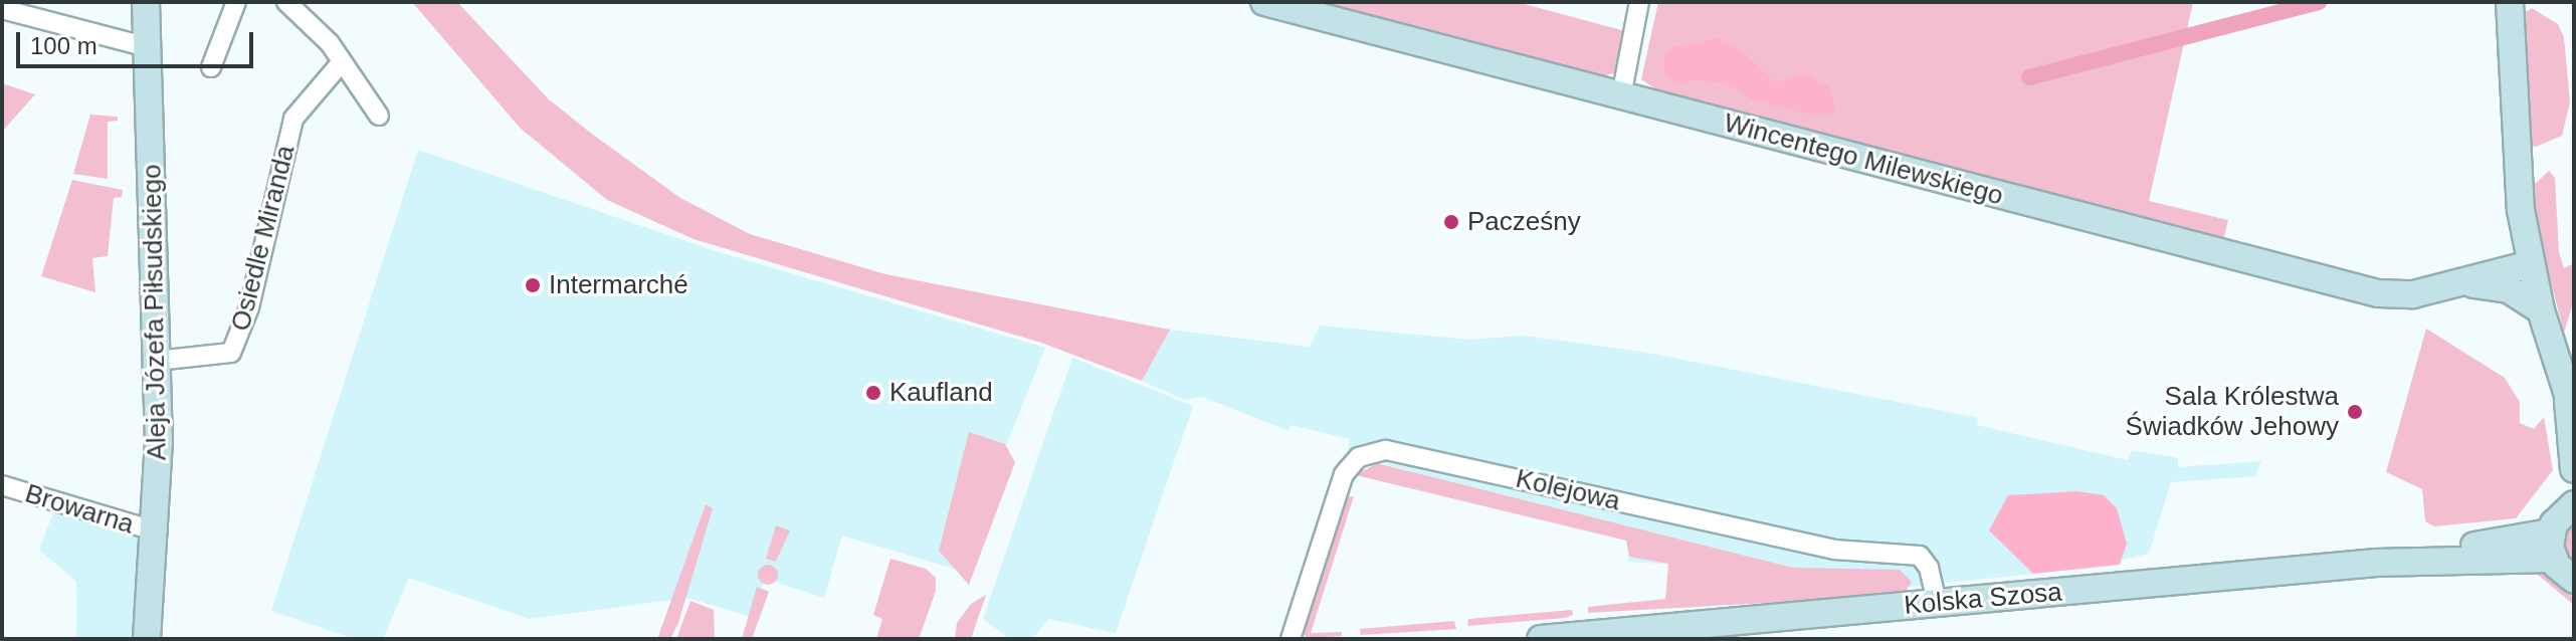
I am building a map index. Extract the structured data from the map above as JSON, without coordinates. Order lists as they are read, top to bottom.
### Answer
{
  "streets": {
    "street": [
      "Wincentego Milewskiego",
      "Osiedle Miranda",
      "Aleja Józefa Piłsudskiego",
      "Kolejowa",
      "Browarna",
      "Kolska Szosa"
    ]
  },
  "crossings": [
    ["Osiedle Miranda", "Aleja Józefa Piłsudskiego"],
    ["Aleja Józefa Piłsudskiego", "Browarna"],
    ["Kolejowa", "Kolska Szosa"]
  ],
  "places": [
    "Pacześny",
    "Intermarché",
    "Kaufland",
    "Sala Królestwa Świadków Jehowy"
  ],
  "scale_bar": "100 m"
}
